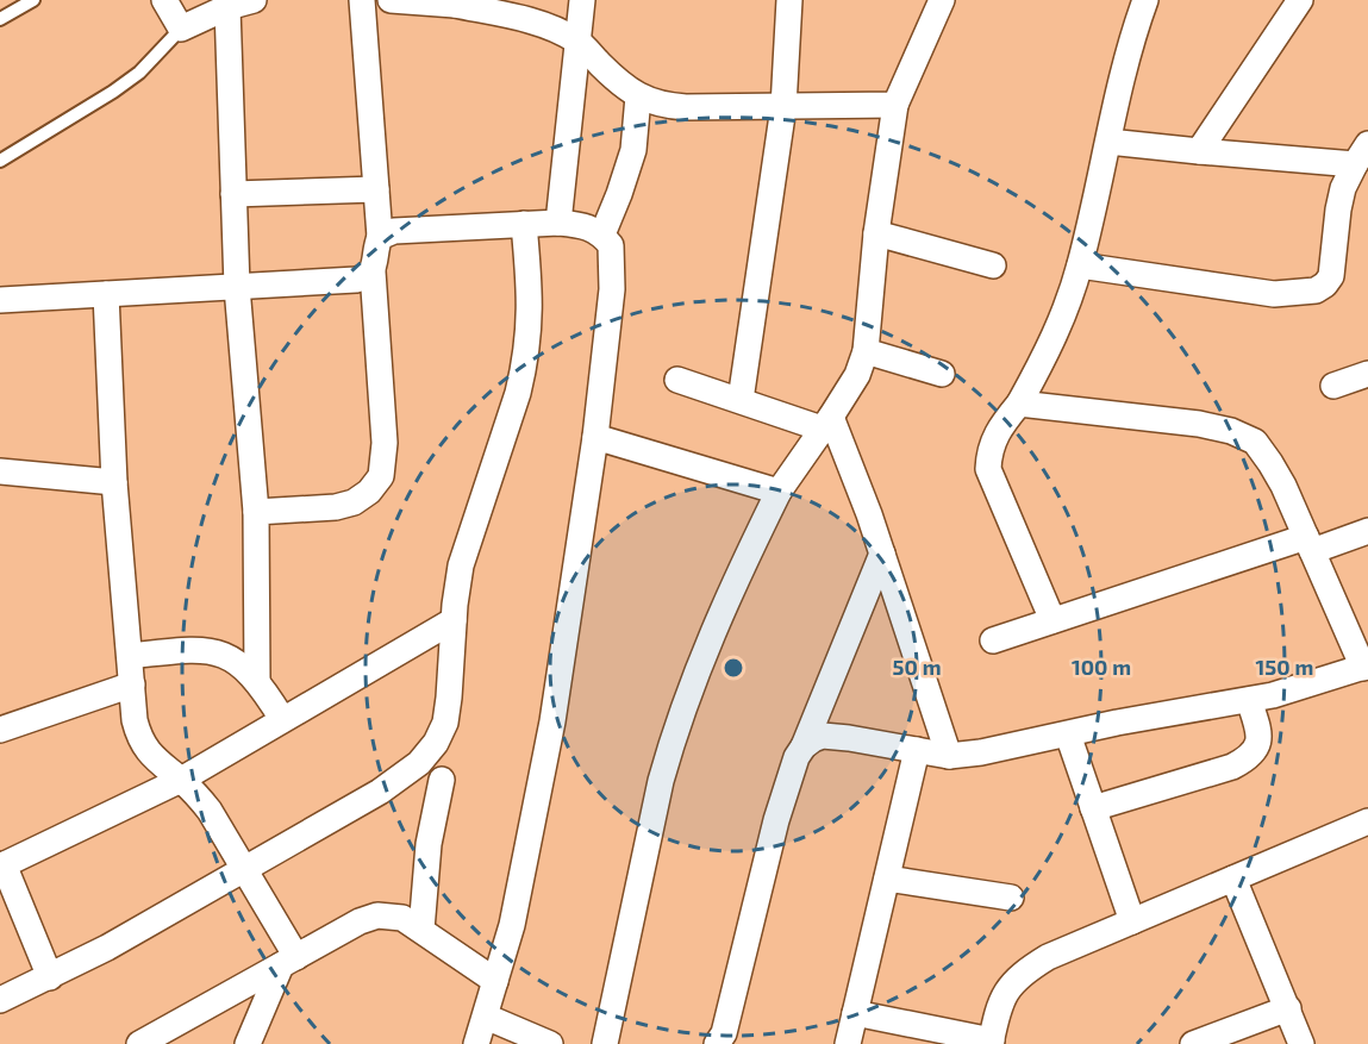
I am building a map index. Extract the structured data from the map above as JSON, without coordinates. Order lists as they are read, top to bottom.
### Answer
{
  "rings": ["50 m", "100 m", "150 m"]
}
